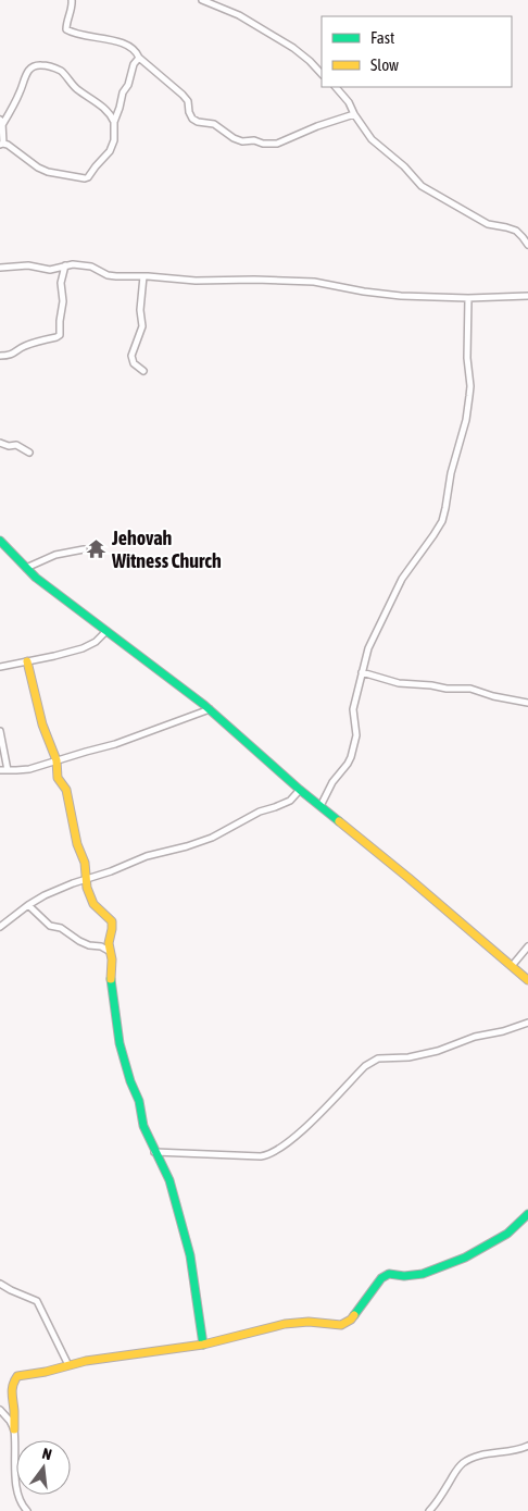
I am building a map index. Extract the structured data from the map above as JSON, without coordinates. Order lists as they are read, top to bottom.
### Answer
{
  "places": {
    "temple": ["Jehovah Witness Church"]
  },
  "legend": ["Fast", "Slow"],
  "north": "top"
}
